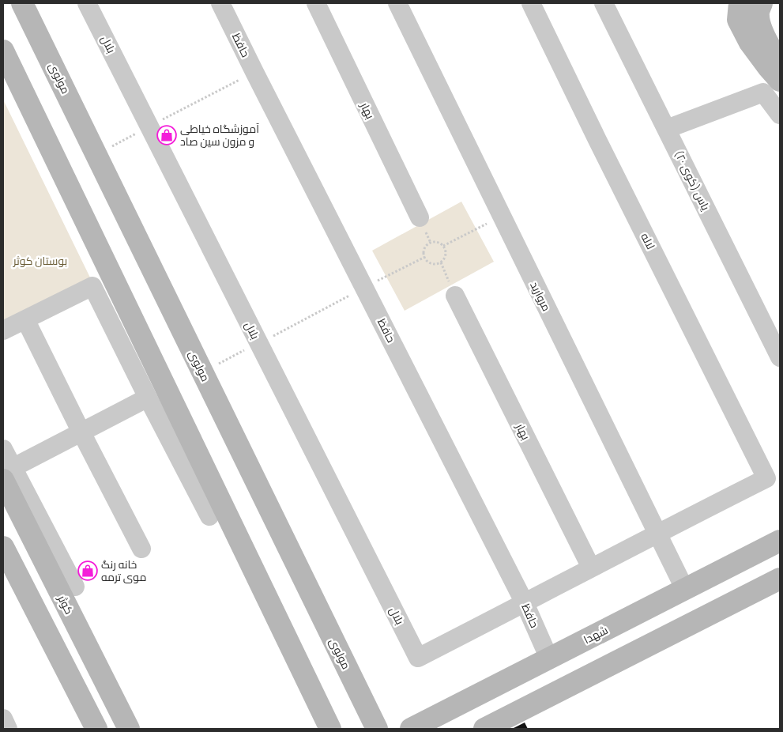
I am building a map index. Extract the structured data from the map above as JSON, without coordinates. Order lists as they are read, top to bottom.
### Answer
{
  "streets": {
    "street": [
      "بلال",
      "حافظ",
      "مولوی",
      "بهار",
      "یاس (کوی ۲۰)",
      "لاله",
      "مروارید",
      "کوثر",
      "شهدا"
    ]
  },
  "crossings": [
    ["بلال", "حافظ"],
    ["حافظ", "شهدا"],
    ["لاله", "مروارید"],
    ["مروارید", "شهدا"]
  ],
  "parks": ["بوستان کوثر"],
  "places": {
    "shop": ["آموزشگاه خیاطی و مزون سین صاد", "خانه رنگ موی ترمه"]
  }
}
